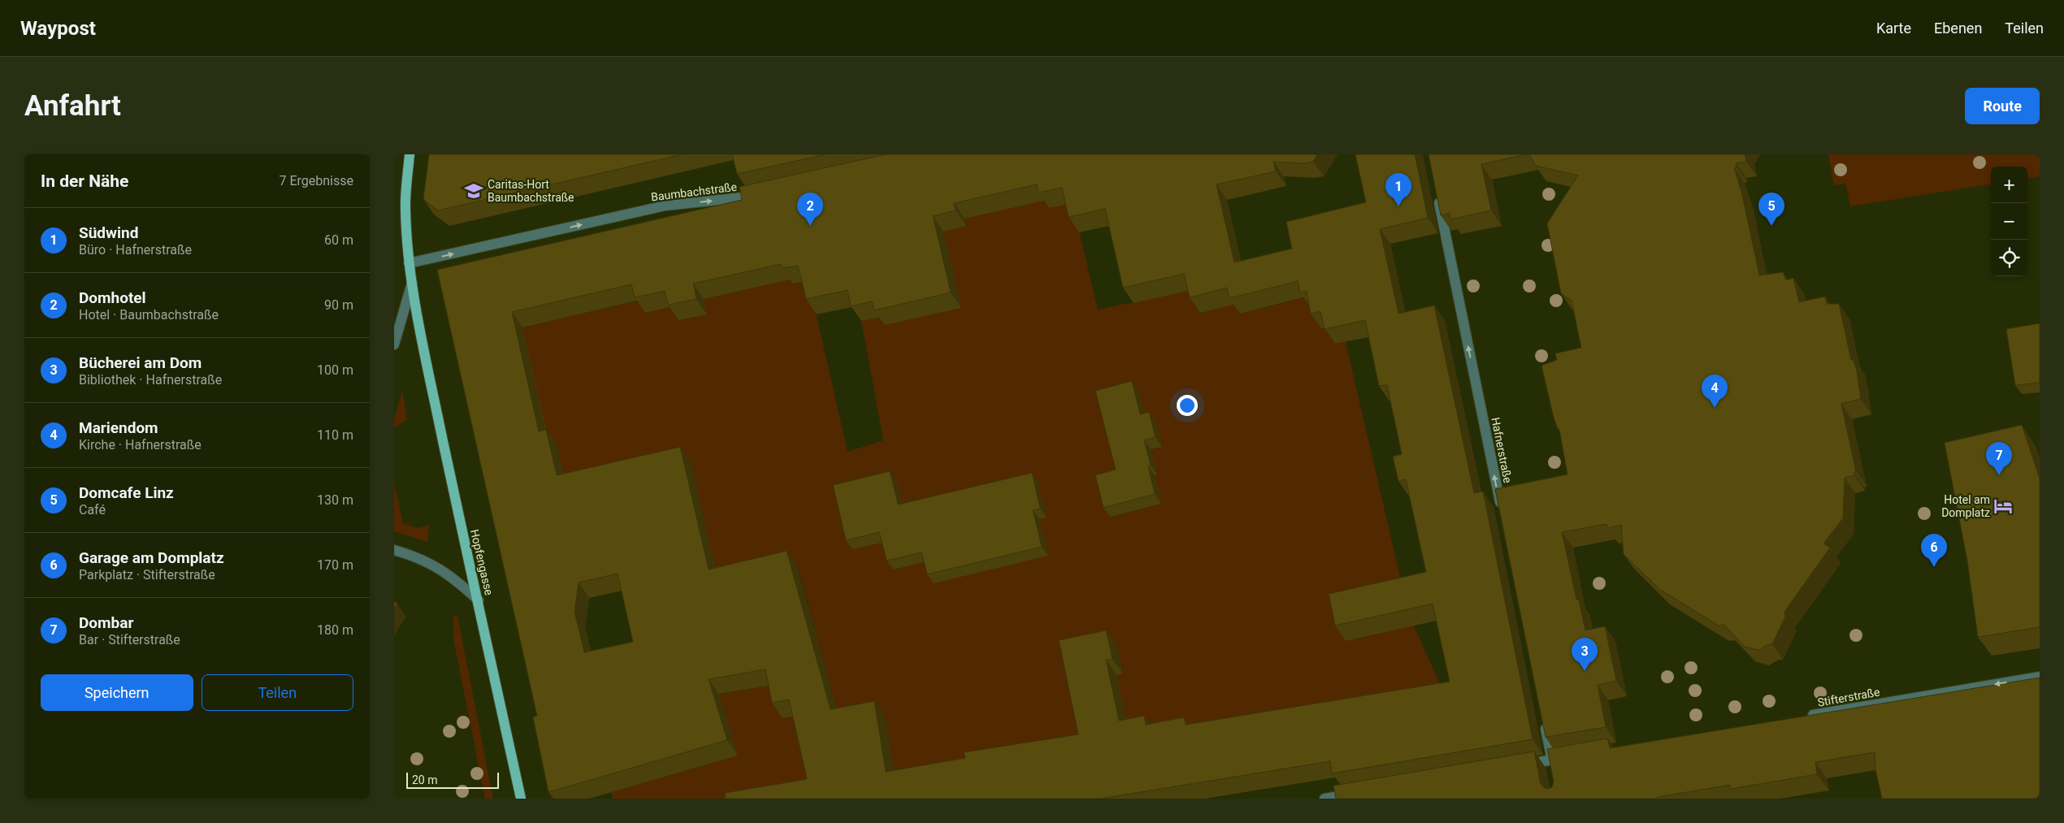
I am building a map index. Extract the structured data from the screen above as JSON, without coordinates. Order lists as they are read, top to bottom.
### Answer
{
  "streets": {
    "main road": ["Hopfengasse"],
    "street": ["Baumbachstraße", "Hafnerstraße", "Stifterstraße"]
  },
  "crossings": [
    ["Baumbachstraße", "Hopfengasse"]
  ],
  "one_way": ["Baumbachstraße", "Hafnerstraße", "Stifterstraße"],
  "places": {
    "school or university": ["Caritas-Hort Baumbachstraße"],
    "hotel": ["Hotel am Domplatz"]
  },
  "scale_bar": "20 m",
  "page": {
    "header": "Waypost",
    "nav": ["Karte", "Ebenen", "Teilen"],
    "buttons": [
      "Route",
      ["Speichern", "Teilen"]
    ],
    "title": "Anfahrt",
    "heading": ["In der Nähe", "7 Ergebnisse"],
    "map_buttons": ["+", "−"],
    "pins": [
      "1",
      "2",
      "5",
      "4",
      "7",
      "6",
      "3"
    ],
    "list": [
      {
        "mark": "1",
        "name": "Südwind",
        "note": "Büro · Hafnerstraße",
        "value": "60 m"
      },
      {
        "mark": "2",
        "name": "Domhotel",
        "note": "Hotel · Baumbachstraße",
        "value": "90 m"
      },
      {
        "mark": "3",
        "name": "Bücherei am Dom",
        "note": "Bibliothek · Hafnerstraße",
        "value": "100 m"
      },
      {
        "mark": "4",
        "name": "Mariendom",
        "note": "Kirche · Hafnerstraße",
        "value": "110 m"
      },
      {
        "mark": "5",
        "name": "Domcafe Linz",
        "note": "Café",
        "value": "130 m"
      },
      {
        "mark": "6",
        "name": "Garage am Domplatz",
        "note": "Parkplatz · Stifterstraße",
        "value": "170 m"
      },
      {
        "mark": "7",
        "name": "Dombar",
        "note": "Bar · Stifterstraße",
        "value": "180 m"
      }
    ],
    "scale": "20 m"
  }
}
